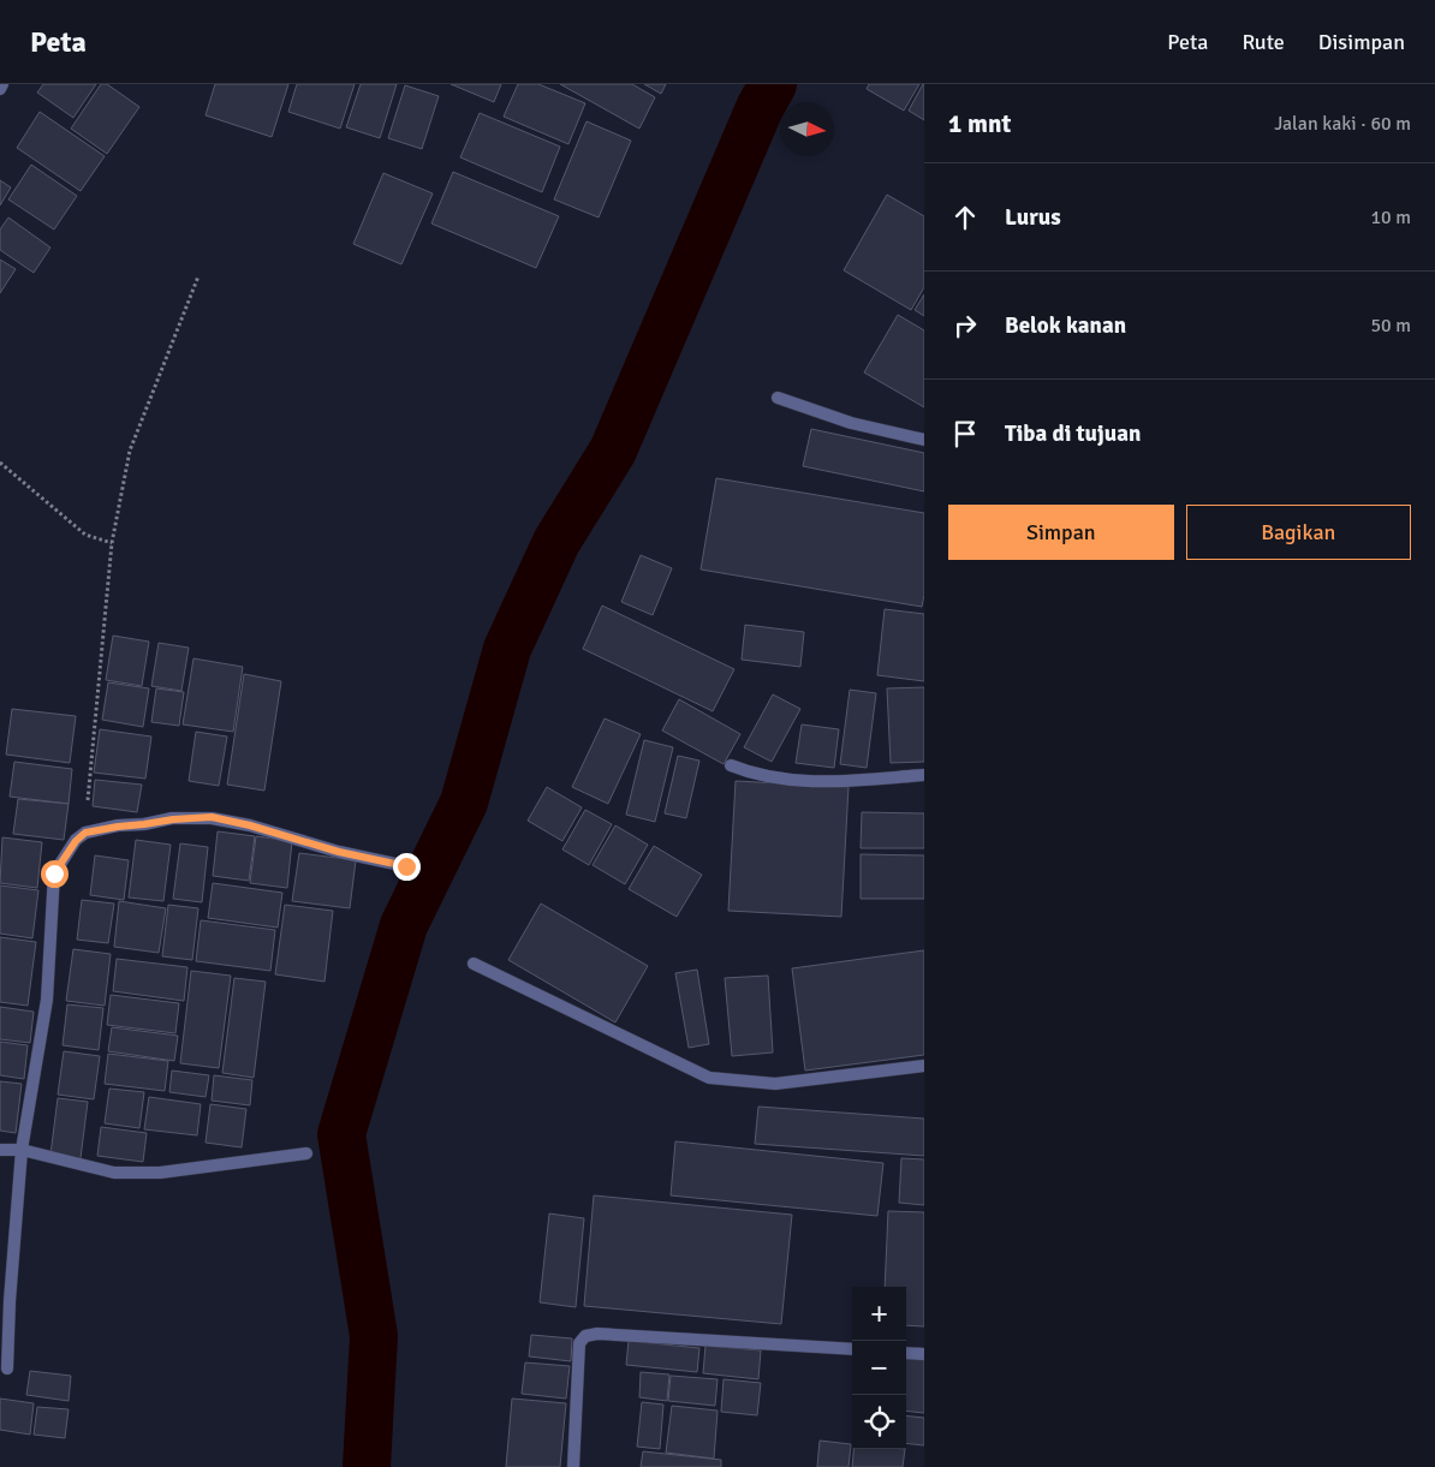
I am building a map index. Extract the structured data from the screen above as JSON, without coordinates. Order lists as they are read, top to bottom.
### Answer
{
  "north": "right",
  "page": {
    "header": "Peta",
    "nav": ["Peta", "Rute", "Disimpan"],
    "heading": ["1 mnt", "Jalan kaki · 60 m"],
    "list": [
      ["Lurus", "10 m"],
      ["Belok kanan", "50 m"],
      "Tiba di tujuan"
    ],
    "buttons": ["Simpan", "Bagikan"],
    "map_buttons": ["+", "−"]
  }
}
